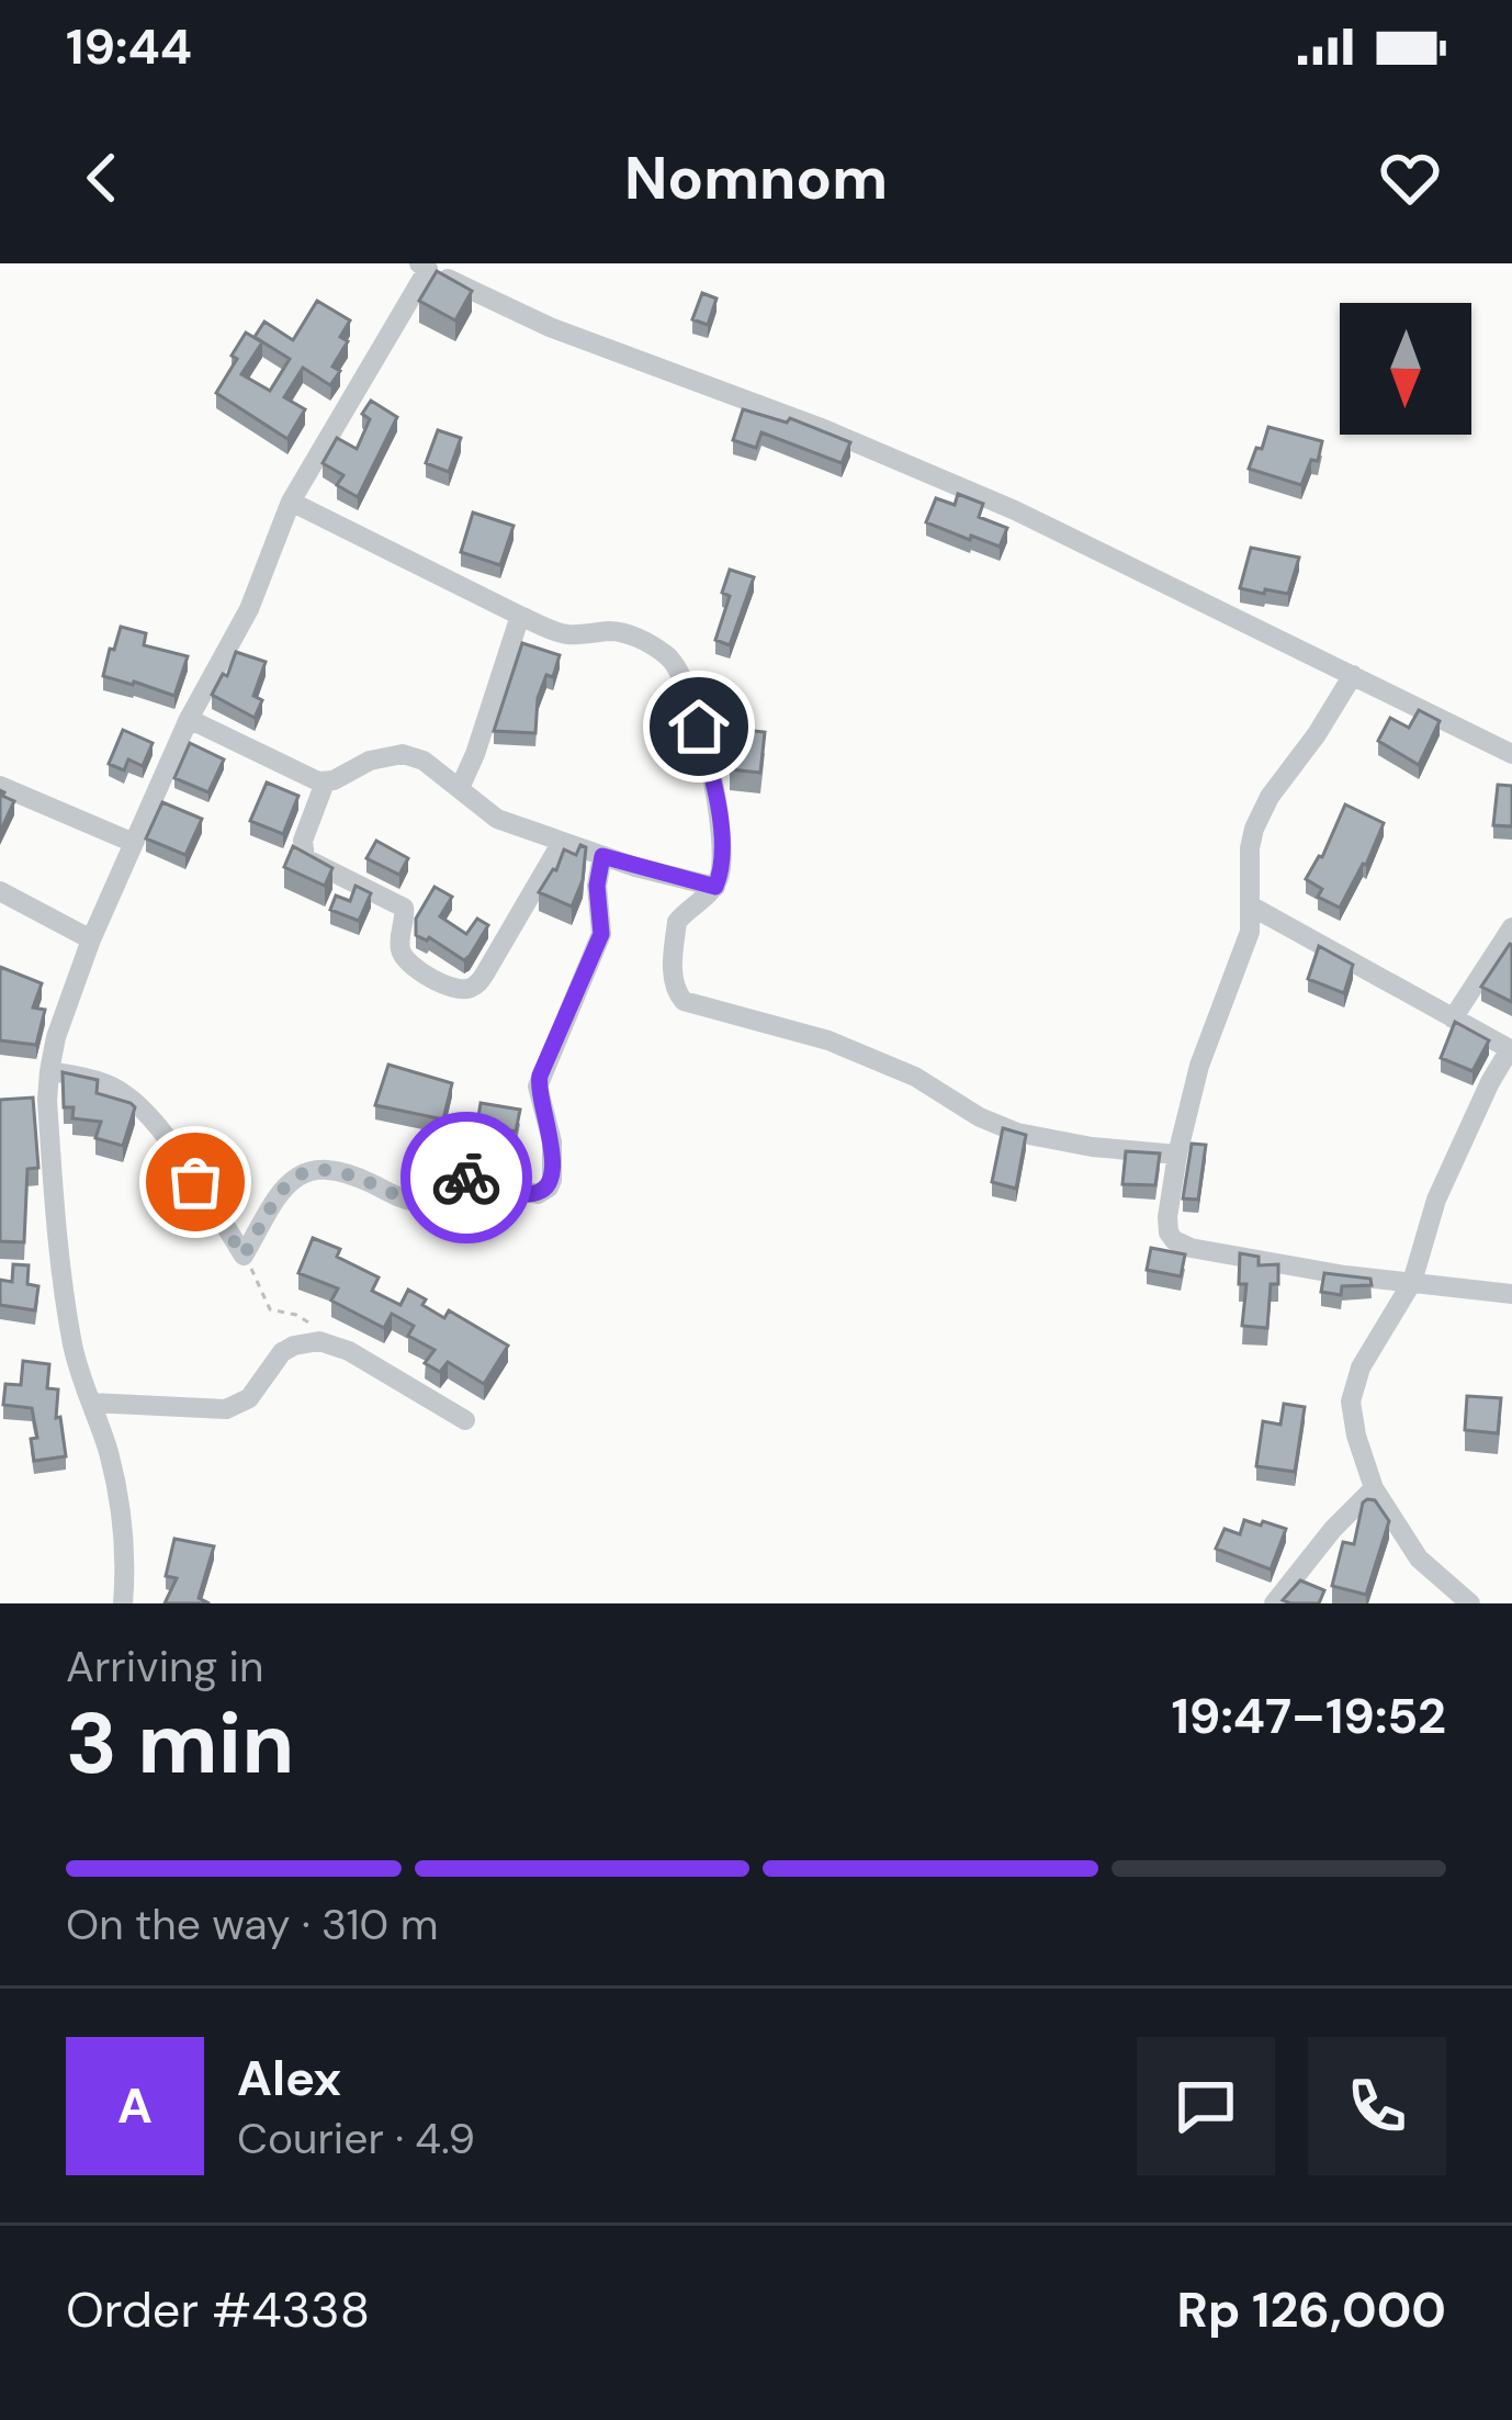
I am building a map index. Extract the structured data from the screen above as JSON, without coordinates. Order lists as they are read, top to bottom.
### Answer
{
  "north": "bottom",
  "page": {
    "status": "19:44",
    "header": "Nomnom",
    "heading": ["3 min", "Arriving in", "19:47–19:52"],
    "panel": [
      "Alex",
      "Courier · 4.9",
      "Order #4338",
      "Rp 126,000"
    ],
    "bar": "On the way · 310 m",
    "round": "A"
  }
}
